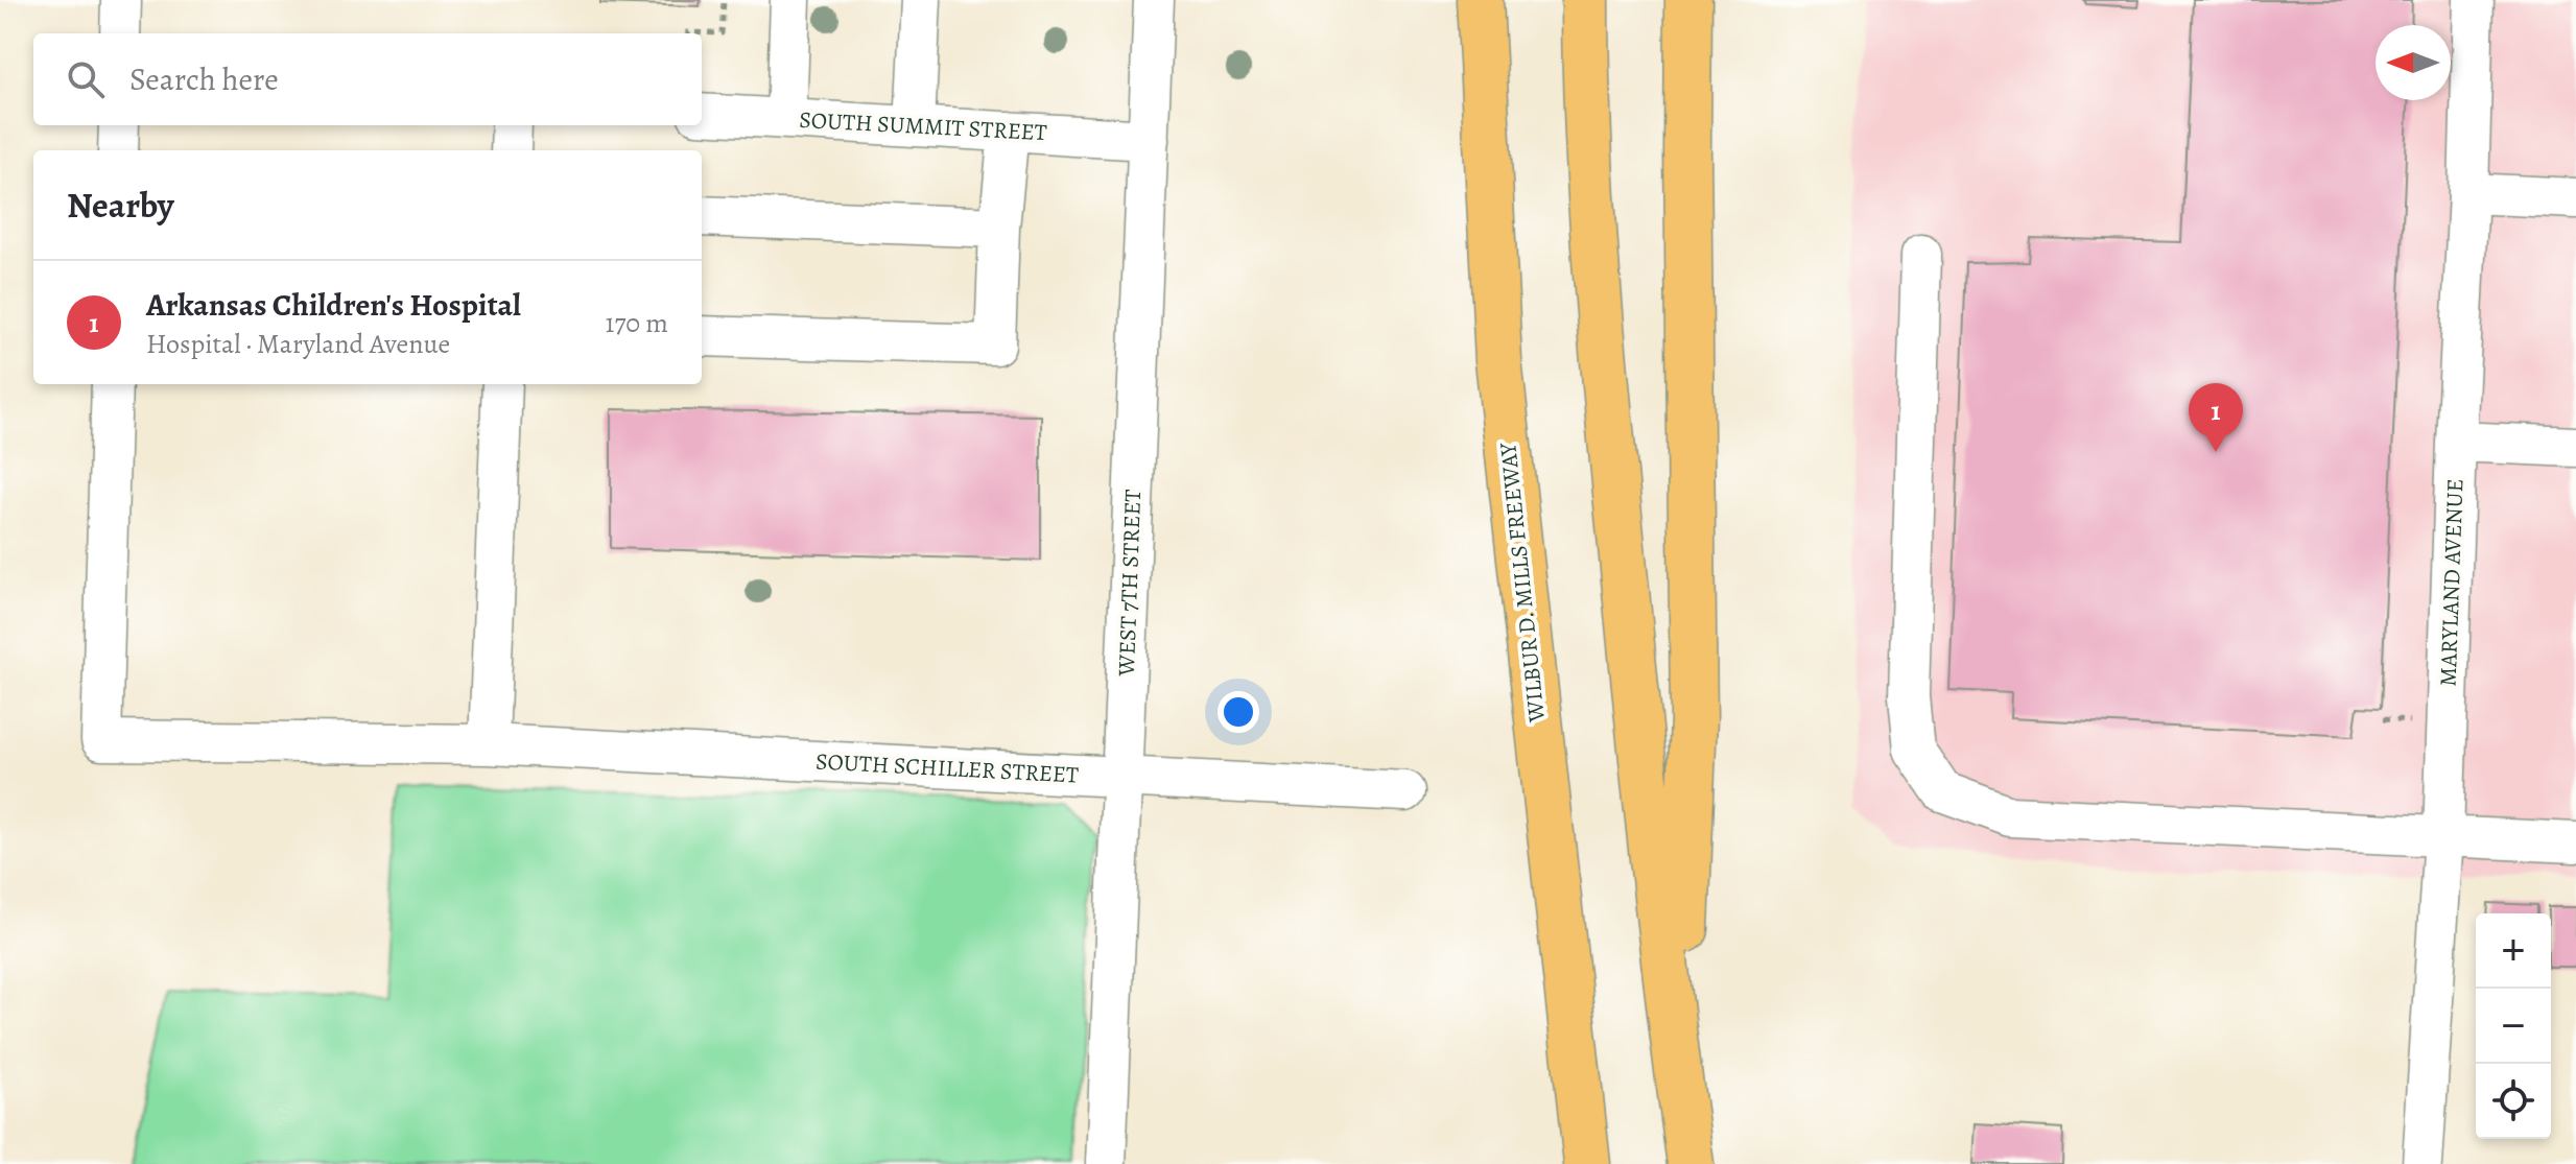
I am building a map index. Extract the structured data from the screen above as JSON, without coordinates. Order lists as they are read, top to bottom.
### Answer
{
  "streets": {
    "highway": ["WILBUR D. MILLS FREEWAY"],
    "street": [
      "SOUTH SUMMIT STREET",
      "WEST 7TH STREET",
      "MARYLAND AVENUE",
      "SOUTH SCHILLER STREET"
    ]
  },
  "crossings": [
    ["SOUTH SUMMIT STREET", "WEST 7TH STREET"],
    ["WEST 7TH STREET", "SOUTH SCHILLER STREET"]
  ],
  "north": "left",
  "page": {
    "search": "Search here",
    "heading": "Nearby",
    "list": [
      {
        "mark": "1",
        "name": "Arkansas Children's Hospital",
        "note": "Hospital · Maryland Avenue",
        "value": "170 m"
      }
    ],
    "pins": "1",
    "map_buttons": ["+", "−"]
  }
}
